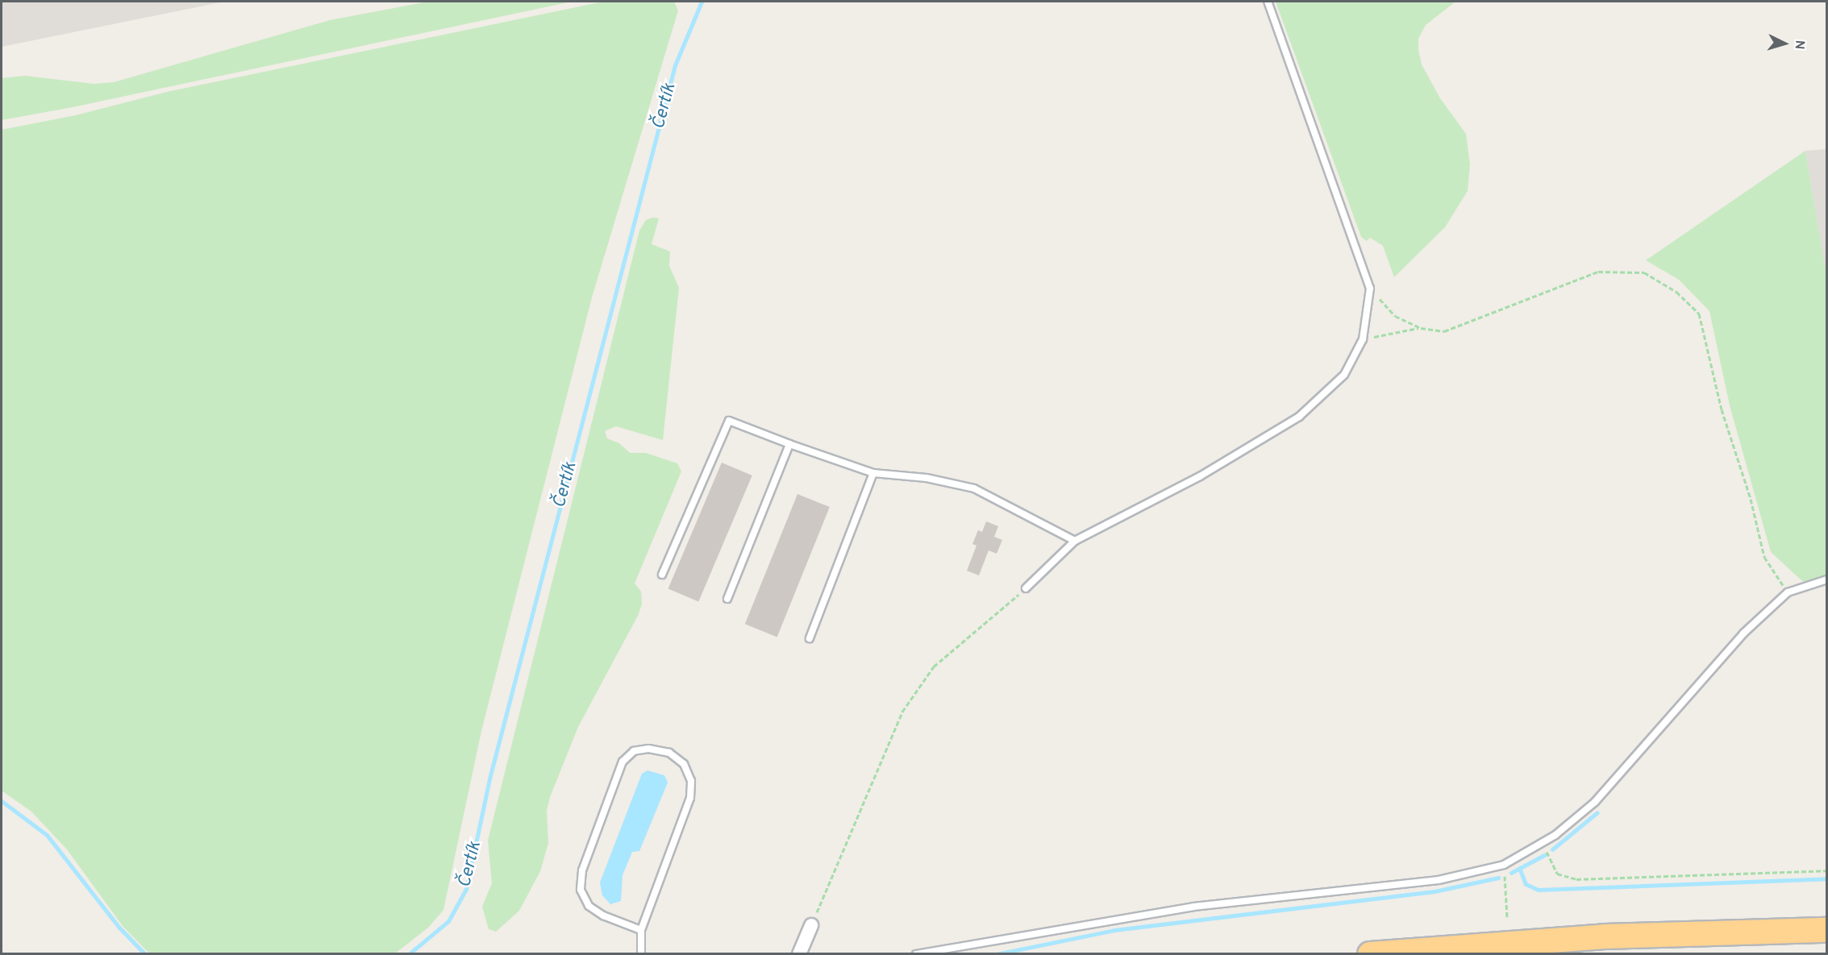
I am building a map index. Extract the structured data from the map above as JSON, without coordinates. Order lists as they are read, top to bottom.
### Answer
{
  "water": ["Čertík"],
  "north": "right"
}
